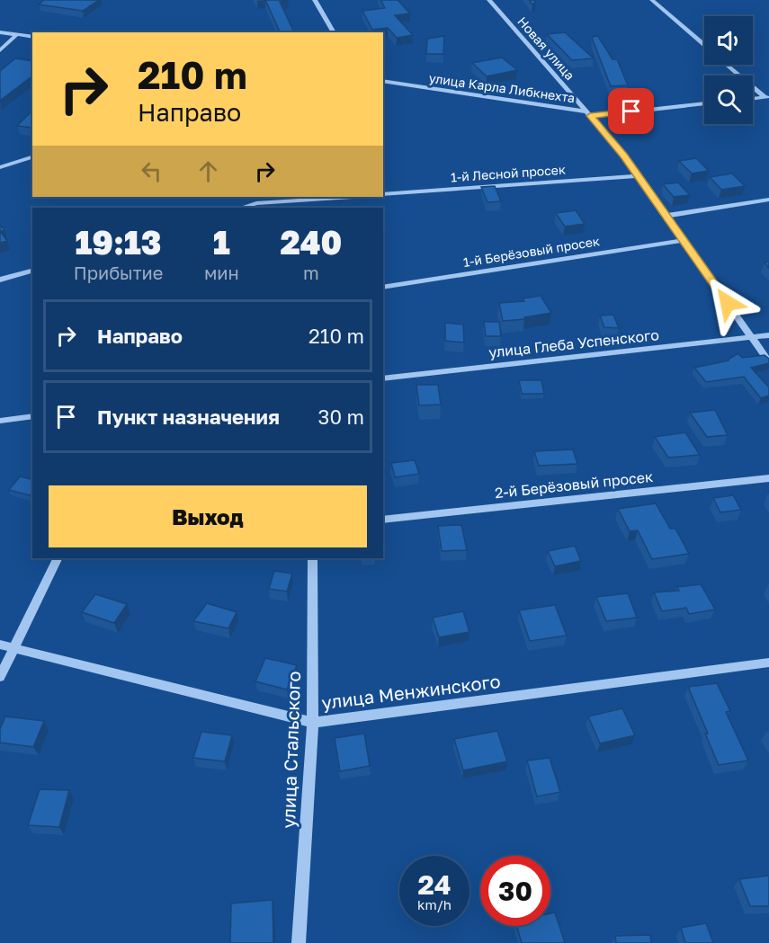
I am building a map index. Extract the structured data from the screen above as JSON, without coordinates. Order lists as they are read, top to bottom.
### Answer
{
  "streets": {
    "street": [
      "Новая улица",
      "улица Карла Либкнехта",
      "1-й Лесной просек",
      "1-й Берёзовый просек",
      "улица Глеба Успенского",
      "2-й Берёзовый просек",
      "улица Менжинского",
      "улица Стальского"
    ]
  },
  "crossings": [
    ["Новая улица", "улица Карла Либкнехта"],
    ["Новая улица", "1-й Лесной просек"],
    ["Новая улица", "1-й Берёзовый просек"],
    ["Новая улица", "улица Глеба Успенского"],
    ["улица Менжинского", "улица Стальского"]
  ],
  "page": {
    "turn": ["210 m", "Направо"],
    "eta": [
      "19:13",
      "Прибытие",
      "1",
      "мин",
      "240",
      "m"
    ],
    "list": [
      {
        "name": "Направо",
        "value": "210 m"
      },
      {
        "name": "Пункт назначения",
        "value": "30 m"
      }
    ],
    "buttons": "Выход",
    "speed": "24 km/h",
    "limit": "30"
  }
}
